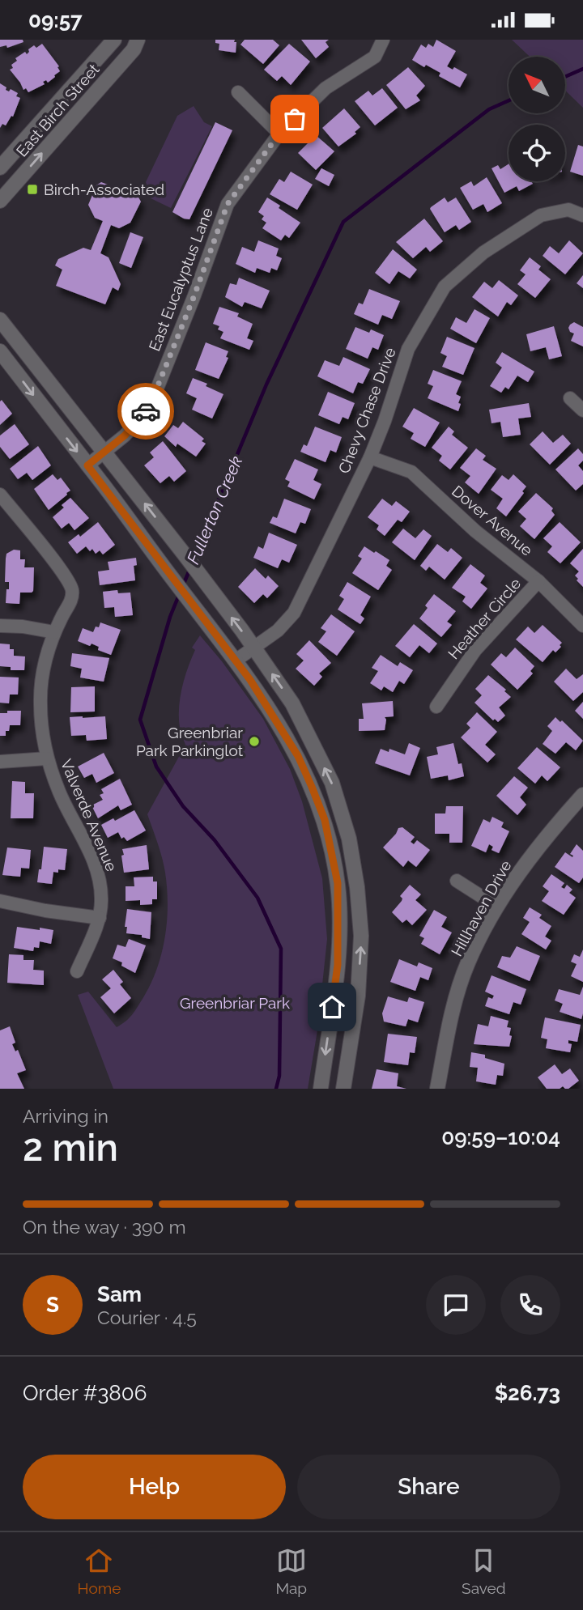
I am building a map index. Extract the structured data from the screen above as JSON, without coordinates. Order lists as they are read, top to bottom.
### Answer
{
  "streets": {
    "street": [
      "East Birch Street",
      "East Eucalyptus Lane",
      "Chevy Chase Drive",
      "Dover Avenue",
      "Heather Circle",
      "Valverde Avenue",
      "Hillhaven Drive"
    ]
  },
  "crossings": [
    ["Chevy Chase Drive", "Dover Avenue"],
    ["Dover Avenue", "Heather Circle"]
  ],
  "water": ["Fullerton Creek"],
  "parks": ["Greenbriar Park"],
  "places": {
    "transit": ["Birch-Associated"],
    "other": ["Greenbriar Park Parkinglot"]
  },
  "north": "top left",
  "page": {
    "status": "09:57",
    "heading": ["2 min", "Arriving in", "09:59–10:04"],
    "panel": [
      "Sam",
      "Courier · 4.5",
      "Order #3806",
      "$26.73"
    ],
    "bar": "On the way · 390 m",
    "round": "S",
    "buttons": ["Help", "Share"],
    "tabs": ["Home", "Map", "Saved"]
  }
}
